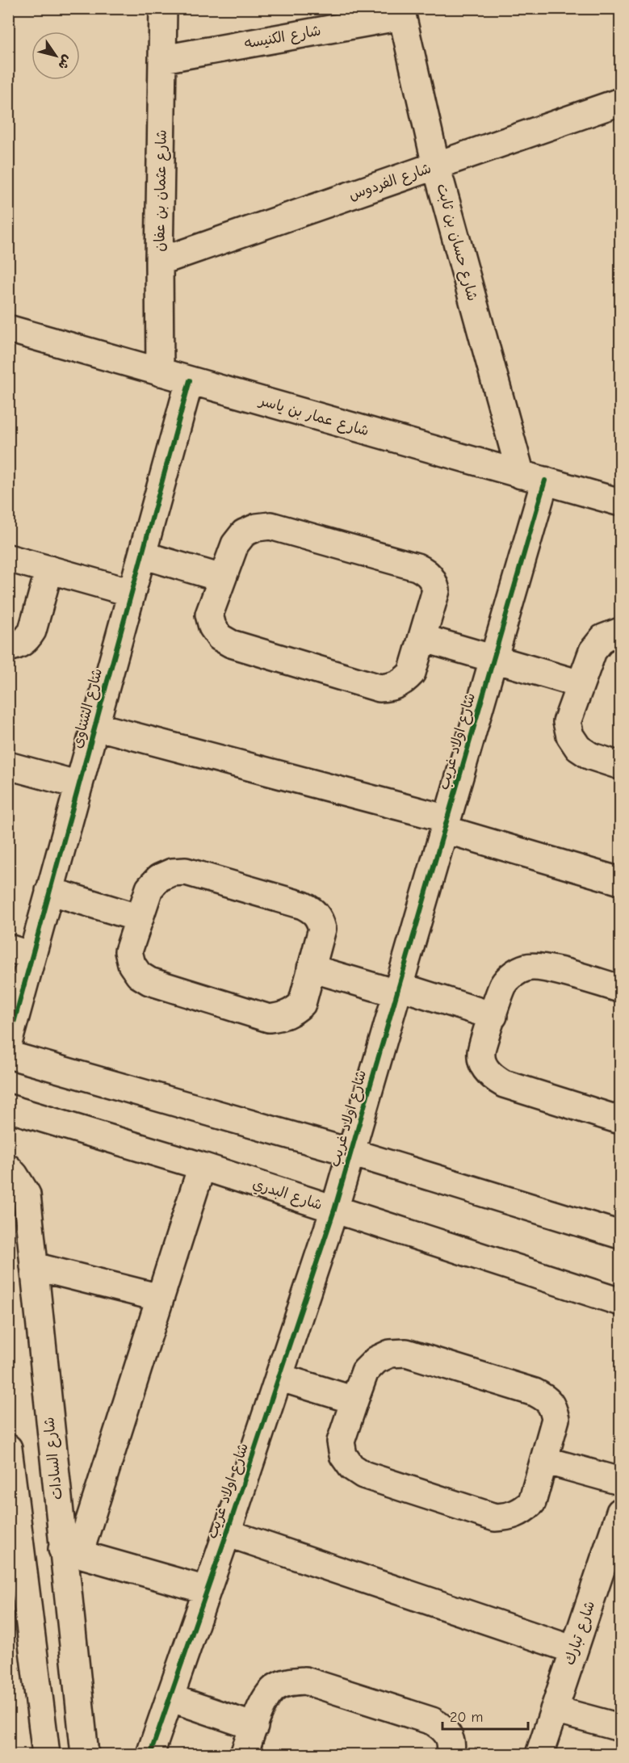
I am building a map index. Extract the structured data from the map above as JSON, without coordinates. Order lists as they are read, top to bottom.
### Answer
{
  "streets": {
    "street": [
      "شارع الكنيسه",
      "شارع الفردوس",
      "شارع عثمان بن عفان",
      "شارع حسان بن ثابت",
      "شارع عمار بن ياسر",
      "شارع الشناوى",
      "شارع اولاد غريب",
      "شارع البدري",
      "شارع السادات",
      "شارع تبارك"
    ]
  },
  "crossings": [
    ["شارع الكنيسه", "شارع عثمان بن عفان"],
    ["شارع الكنيسه", "شارع حسان بن ثابت"],
    ["شارع الفردوس", "شارع عثمان بن عفان"],
    ["شارع الفردوس", "شارع حسان بن ثابت"],
    ["شارع عثمان بن عفان", "شارع عمار بن ياسر"],
    ["شارع حسان بن ثابت", "شارع عمار بن ياسر"],
    ["شارع حسان بن ثابت", "شارع اولاد غريب"],
    ["شارع عمار بن ياسر", "شارع الشناوى"],
    ["شارع عمار بن ياسر", "شارع اولاد غريب"],
    ["شارع اولاد غريب", "شارع البدري"]
  ],
  "scale_bar": "20 m",
  "north": "bottom right"
}
